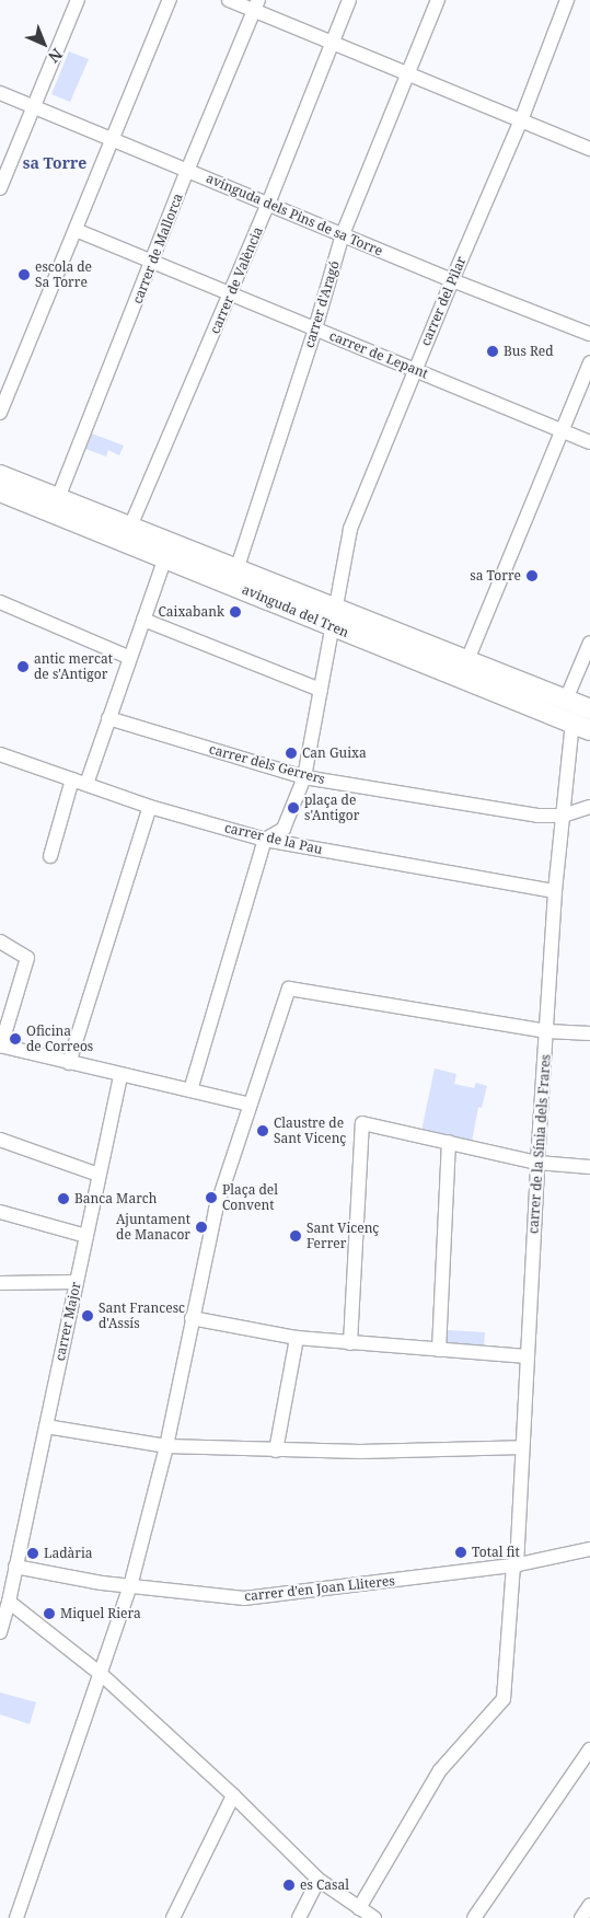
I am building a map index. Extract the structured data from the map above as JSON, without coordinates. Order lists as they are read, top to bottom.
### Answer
{
  "streets": {
    "main road": ["avinguda del Tren"],
    "street": [
      "avinguda dels Pins de sa Torre",
      "carrer de Mallorca",
      "carrer de València",
      "carrer del Pilar",
      "carrer d'Aragó",
      "carrer de Lepant",
      "carrer dels Gerrers",
      "carrer de la Pau",
      "carrer de la Sínia dels Frares",
      "carrer Major",
      "carrer d'en Joan Lliteres"
    ]
  },
  "crossings": [
    ["avinguda dels Pins de sa Torre", "carrer de Mallorca"],
    ["avinguda dels Pins de sa Torre", "carrer de València"],
    ["avinguda dels Pins de sa Torre", "carrer del Pilar"],
    ["avinguda dels Pins de sa Torre", "carrer d'Aragó"],
    ["carrer de Mallorca", "carrer de Lepant"],
    ["carrer de Mallorca", "avinguda del Tren"],
    ["carrer de València", "carrer de Lepant"],
    ["carrer de València", "avinguda del Tren"],
    ["carrer del Pilar", "carrer de Lepant"],
    ["carrer del Pilar", "avinguda del Tren"],
    ["carrer del Pilar", "carrer dels Gerrers"],
    ["carrer d'Aragó", "carrer de Lepant"],
    ["carrer d'Aragó", "avinguda del Tren"],
    ["avinguda del Tren", "carrer de la Sínia dels Frares"],
    ["carrer dels Gerrers", "carrer de la Sínia dels Frares"],
    ["carrer de la Pau", "carrer de la Sínia dels Frares"],
    ["carrer de la Sínia dels Frares", "carrer d'en Joan Lliteres"],
    ["carrer Major", "carrer d'en Joan Lliteres"]
  ],
  "districts": ["sa Torre"],
  "places": [
    "escola de Sa Torre",
    "Bus Red",
    "sa Torre",
    "Caixabank",
    "antic mercat de s'Antigor",
    "Can Guixa",
    "plaça de s'Antigor",
    "Oficina de Correos",
    "Claustre de Sant Vicenç",
    "Plaça del Convent",
    "Banca March",
    "Ajuntament de Manacor",
    "Sant Vicenç Ferrer",
    "Sant Francesc d'Assís",
    "Total fit",
    "Ladària",
    "Miquel Riera",
    "es Casal"
  ],
  "north": "bottom right"
}
